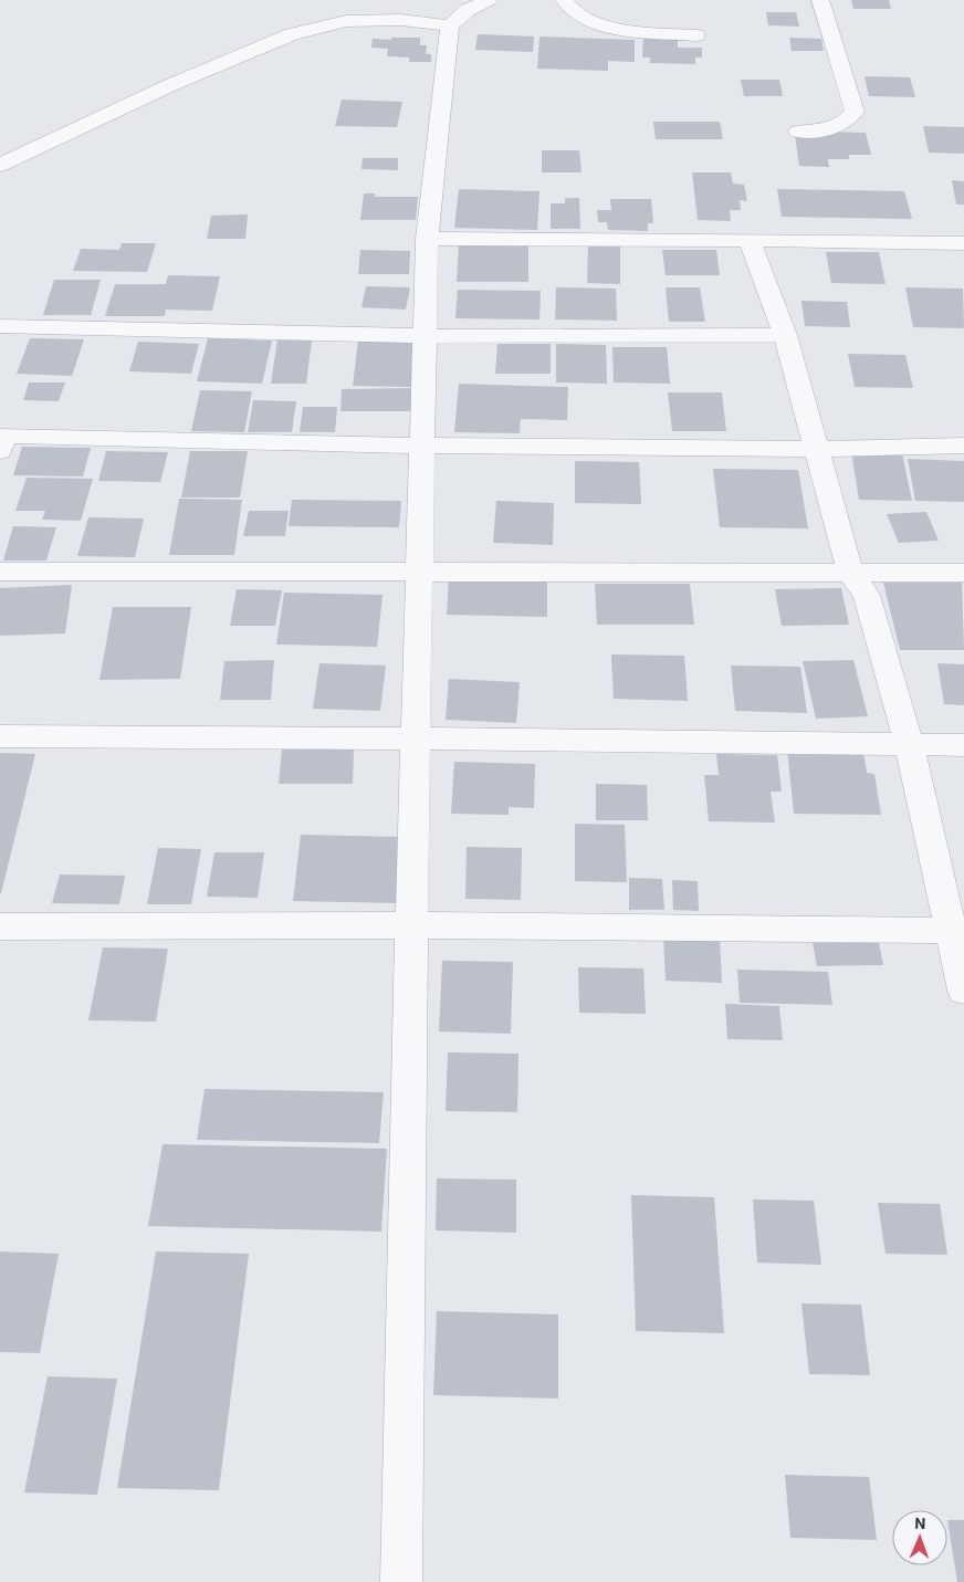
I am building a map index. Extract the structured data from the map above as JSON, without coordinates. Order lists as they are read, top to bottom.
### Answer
{
  "north": "top"
}
